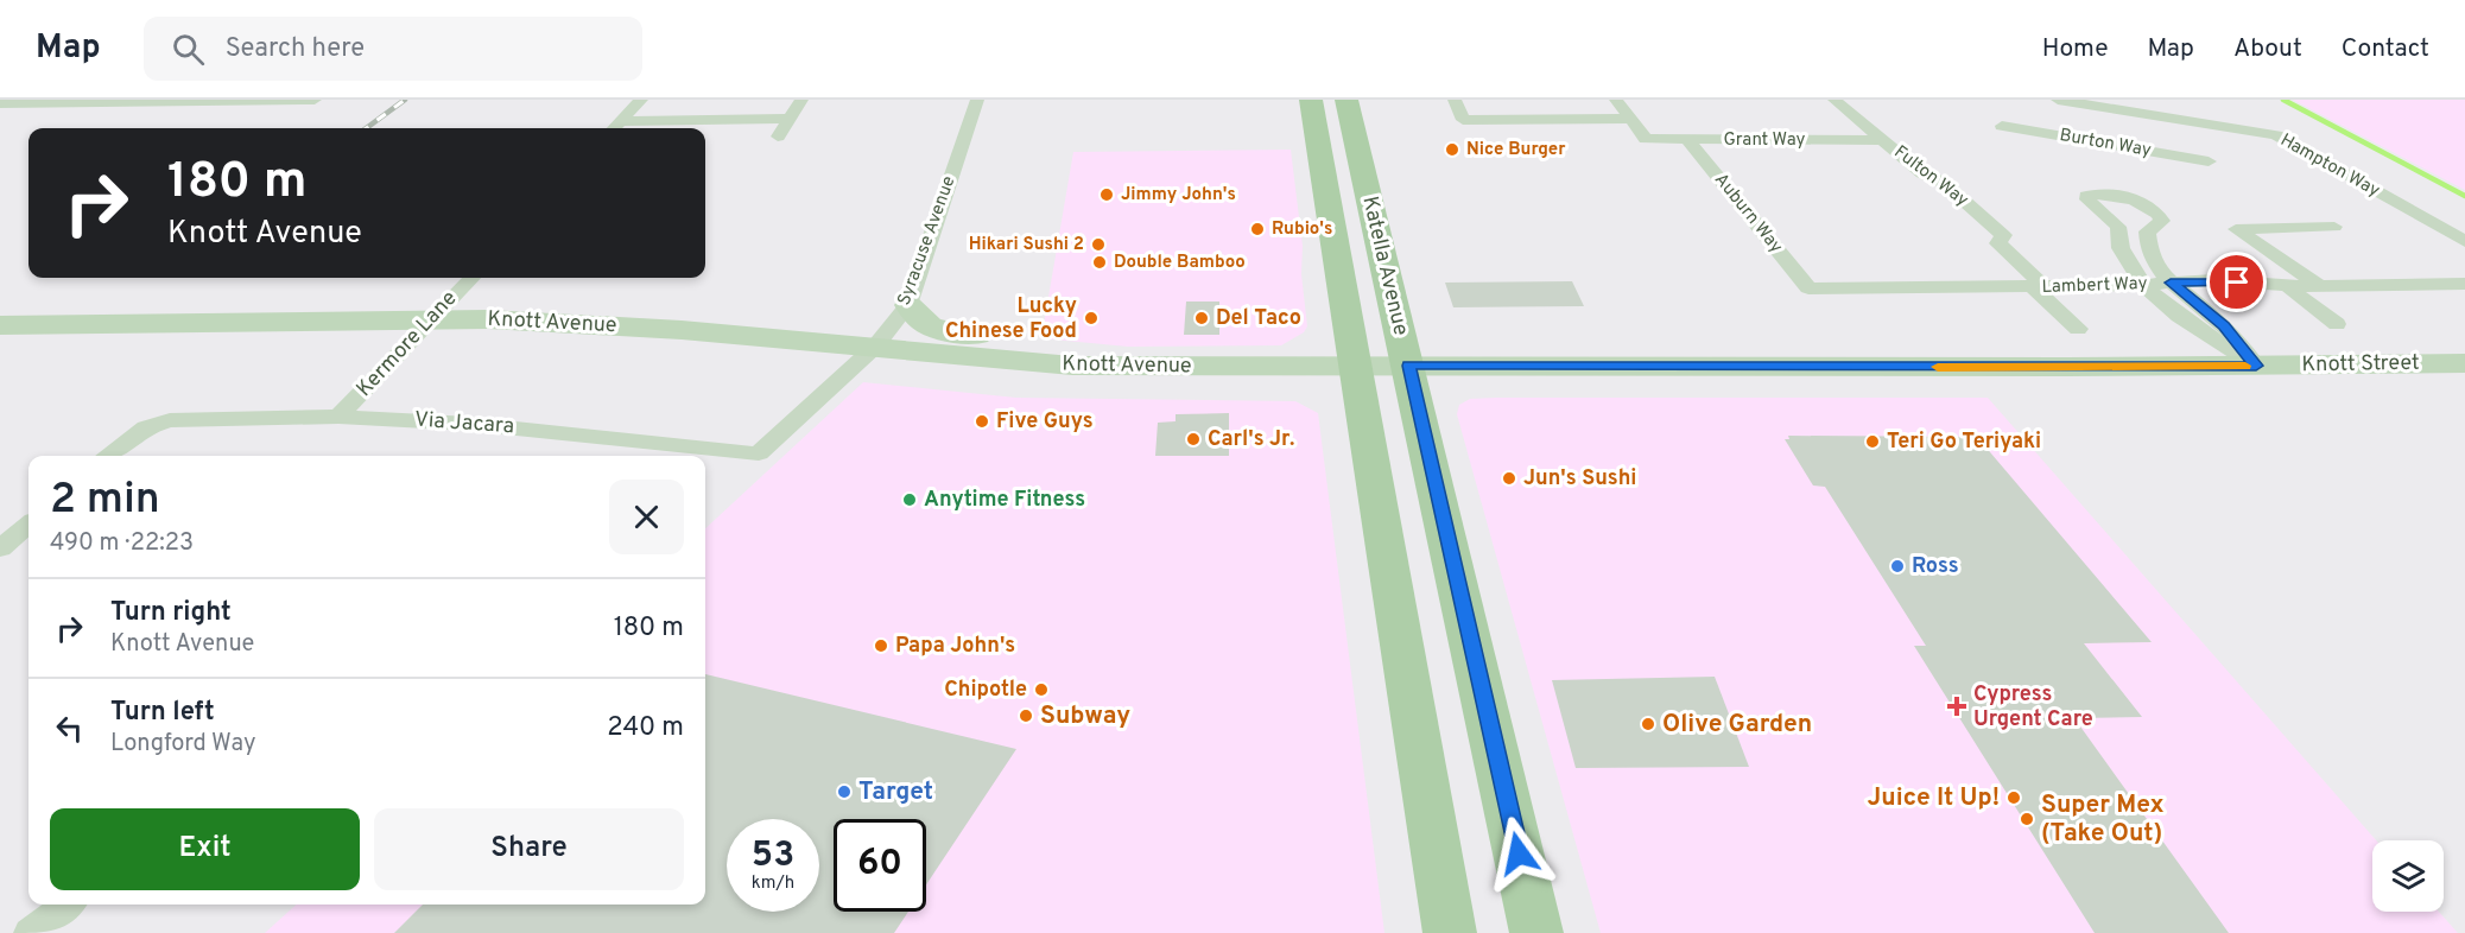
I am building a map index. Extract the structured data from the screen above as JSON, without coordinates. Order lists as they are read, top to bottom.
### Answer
{
  "streets": {
    "main road": ["Katella Avenue", "Knott Avenue", "Knott Street"],
    "street": [
      "Grant Way",
      "Burton Way",
      "Hampton Way",
      "Fulton Way",
      "Auburn Way",
      "Syracuse Avenue",
      "Lambert Way",
      "Kermore Lane",
      "Via Jacara"
    ]
  },
  "crossings": [
    ["Grant Way", "Fulton Way"],
    ["Grant Way", "Auburn Way"],
    ["Burton Way", "Hampton Way"],
    ["Fulton Way", "Lambert Way"],
    ["Auburn Way", "Lambert Way"],
    ["Syracuse Avenue", "Knott Avenue"],
    ["Syracuse Avenue", "Via Jacara"],
    ["Katella Avenue", "Knott Avenue"],
    ["Knott Avenue", "Kermore Lane"],
    ["Knott Avenue", "Knott Street"],
    ["Kermore Lane", "Via Jacara"]
  ],
  "places": {
    "other": [
      "Nice Burger",
      "Jimmy John's",
      "Rubio's",
      "Hikari Sushi 2",
      "Double Bamboo",
      "Lucky Chinese Food",
      "Del Taco",
      "Five Guys",
      "Carl's Jr.",
      "Teri Go Teriyaki",
      "Jun's Sushi",
      "Anytime Fitness",
      "Ross",
      "Papa John's",
      "Chipotle",
      "Subway",
      "Olive Garden",
      "Target",
      "Juice It Up!",
      "Super Mex (Take Out)"
    ],
    "health": ["Cypress Urgent Care"]
  },
  "page": {
    "header": "Map",
    "search": "Search here",
    "nav": [
      "Home",
      "Map",
      "About",
      "Contact"
    ],
    "turn": ["180 m", "Knott Avenue"],
    "heading": ["2 min", "490 m · 22:23"],
    "list": [
      {
        "name": "Turn right",
        "note": "Knott Avenue",
        "value": "180 m"
      },
      {
        "name": "Turn left",
        "note": "Longford Way",
        "value": "240 m"
      }
    ],
    "buttons": ["Exit", "Share"],
    "speed": "53 km/h",
    "limit": "60"
  }
}
